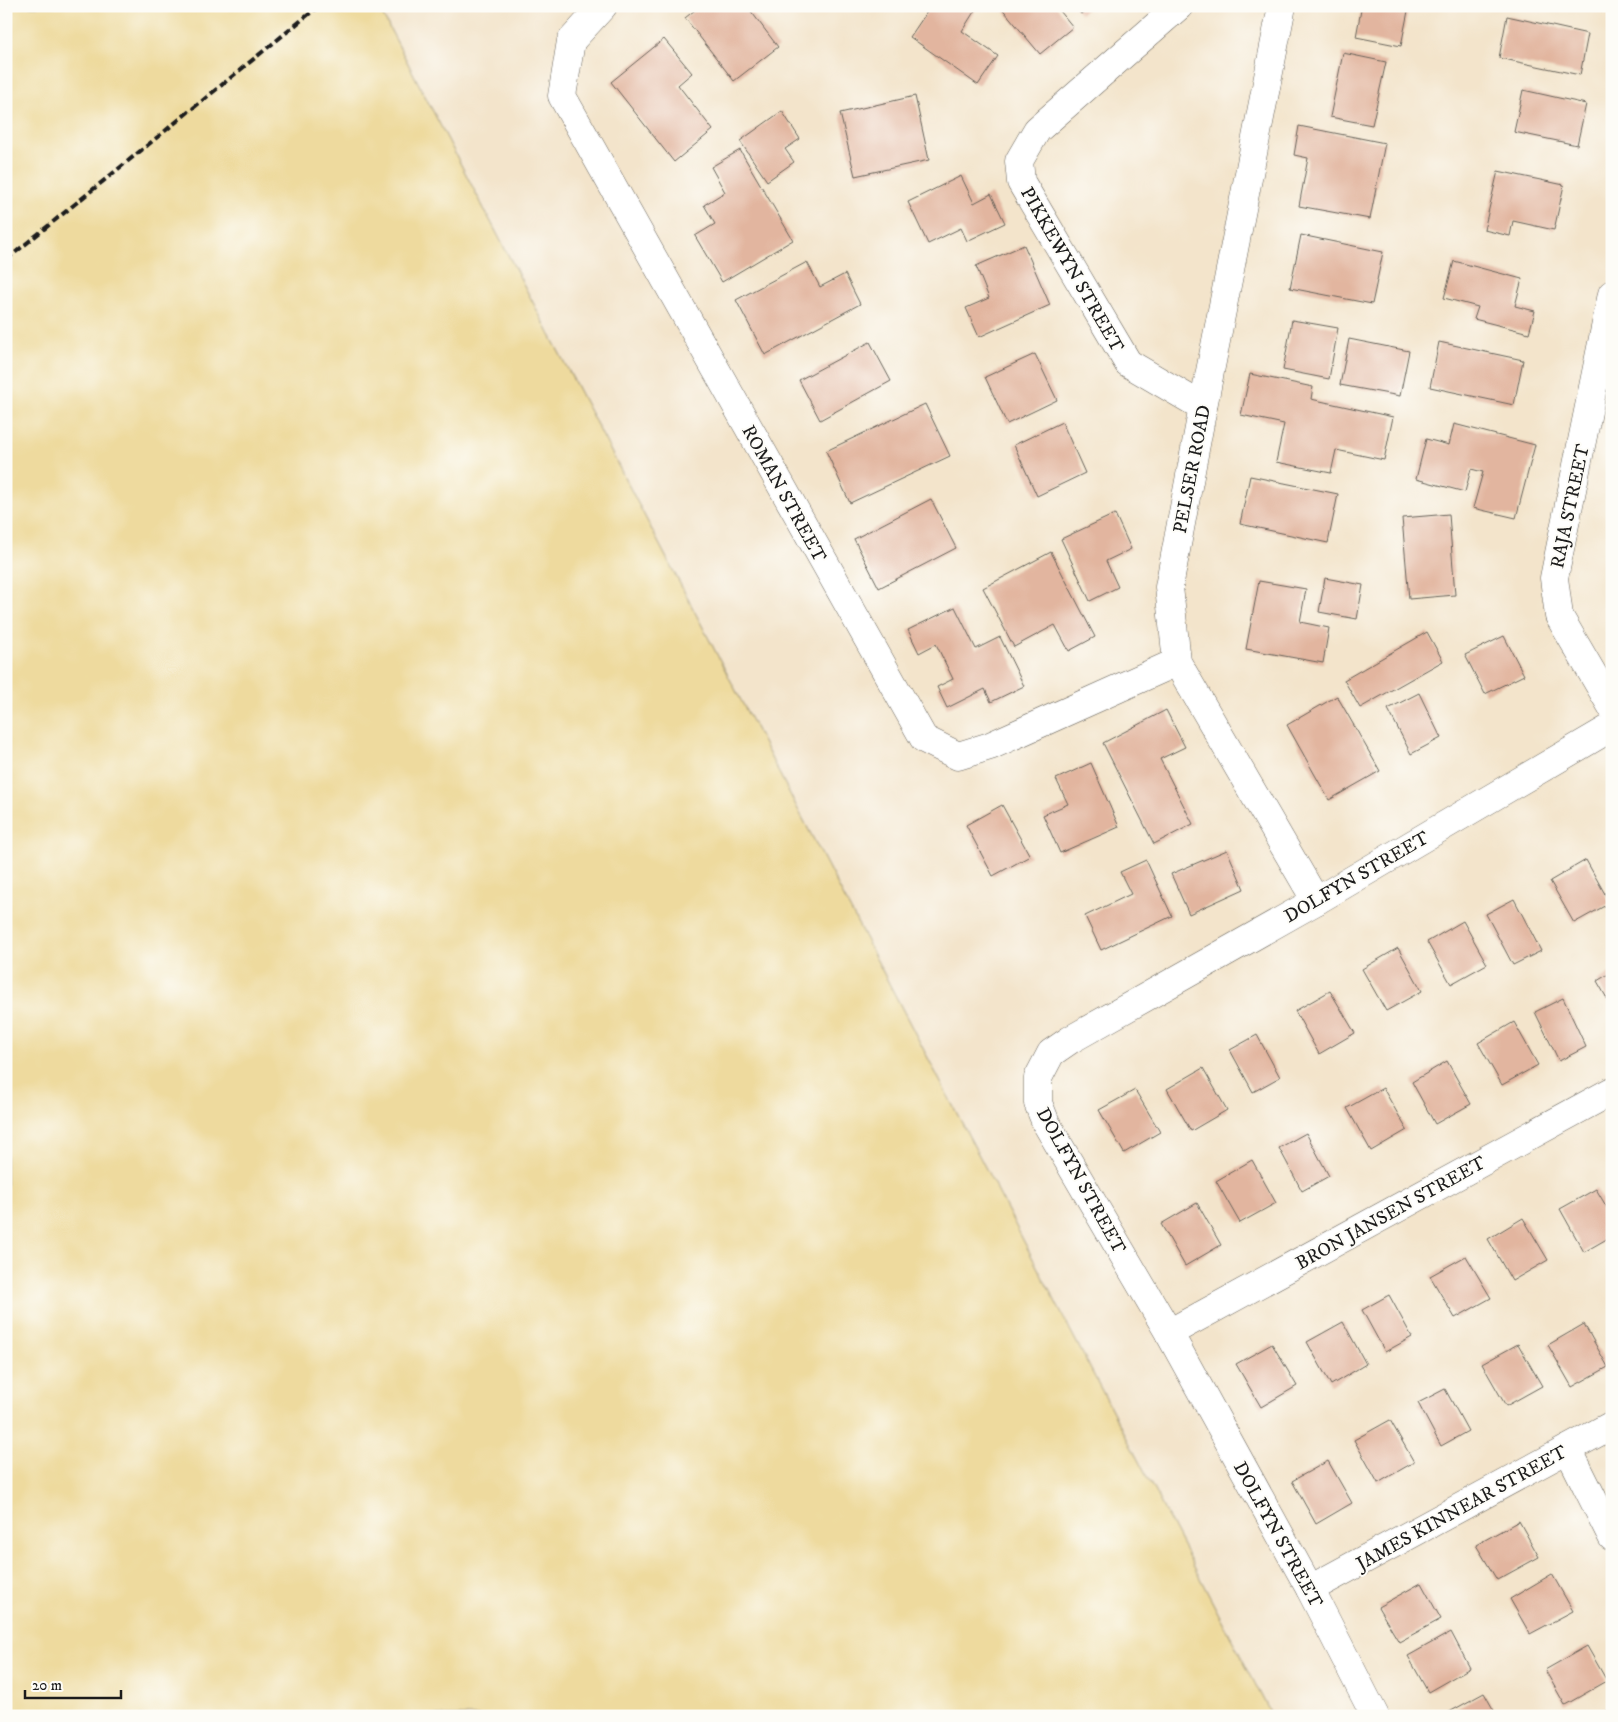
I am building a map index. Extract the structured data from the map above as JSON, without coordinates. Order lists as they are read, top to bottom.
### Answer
{
  "streets": {
    "street": [
      "PIKKEWYN STREET",
      "PELSER ROAD",
      "ROMAN STREET",
      "RAJA STREET",
      "DOLFYN STREET",
      "BRON JANSEN STREET",
      "JAMES KINNEAR STREET"
    ]
  },
  "crossings": [
    ["PIKKEWYN STREET", "PELSER ROAD"],
    ["PELSER ROAD", "ROMAN STREET"],
    ["PELSER ROAD", "DOLFYN STREET"],
    ["DOLFYN STREET", "BRON JANSEN STREET"],
    ["DOLFYN STREET", "JAMES KINNEAR STREET"]
  ],
  "scale_bar": "20 m"
}
